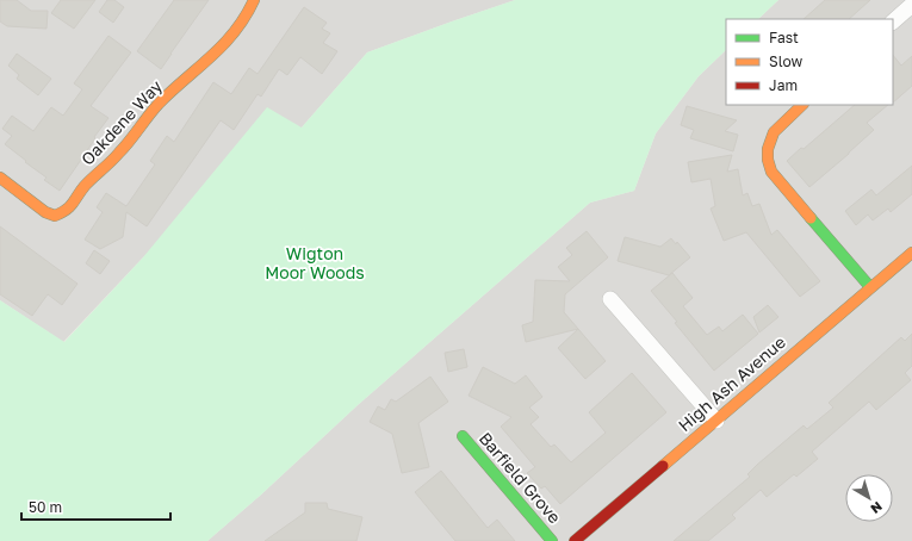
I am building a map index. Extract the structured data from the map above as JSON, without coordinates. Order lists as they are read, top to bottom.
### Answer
{
  "streets": {
    "street": ["Oakdene Way", "High Ash Avenue", "Barfield Grove"]
  },
  "parks": ["Wigton Moor Woods"],
  "legend": ["Fast", "Slow", "Jam"],
  "scale_bar": "50 m",
  "north": "bottom right"
}
